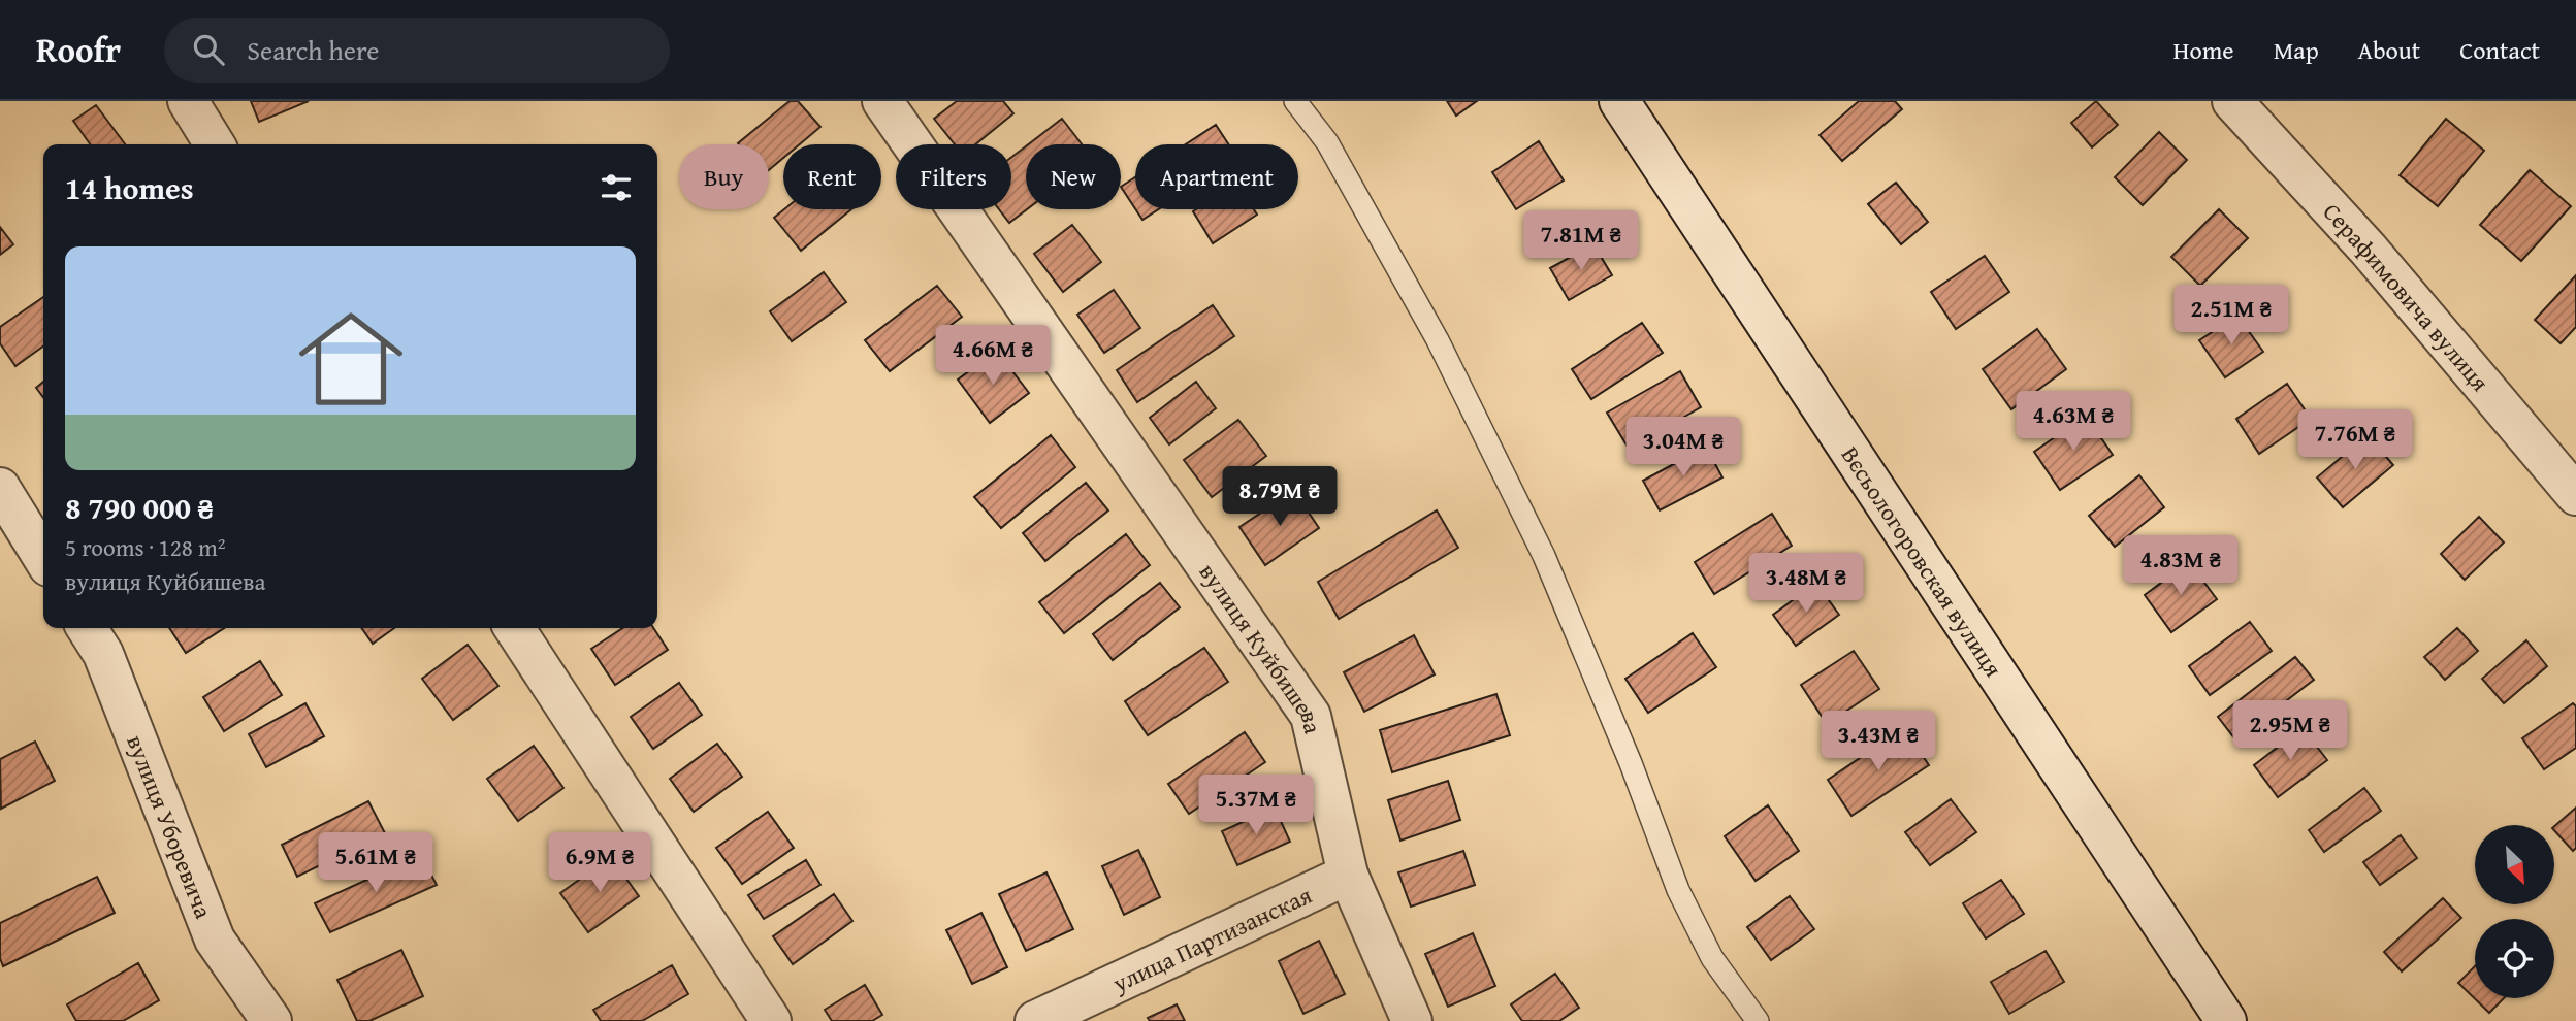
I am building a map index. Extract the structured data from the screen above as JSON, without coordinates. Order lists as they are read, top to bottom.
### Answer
{
  "streets": {
    "street": [
      "Серафимовича вулиця",
      "Вєсьологоровская вулиця",
      "вулиця Куйбишева",
      "вулиця Уборевича",
      "улица Партизанская"
    ]
  },
  "crossings": [
    ["вулиця Куйбишева", "улица Партизанская"]
  ],
  "north": "bottom right",
  "page": {
    "header": "Roofr",
    "search": "Search here",
    "nav": [
      "Home",
      "Map",
      "About",
      "Contact"
    ],
    "chip": [
      "Buy",
      "Rent",
      "Filters",
      "New",
      "Apartment"
    ],
    "heading": "14 homes",
    "price": [
      "7.81M ₴",
      "2.51M ₴",
      "4.66M ₴",
      "4.63M ₴",
      "7.76M ₴",
      "3.04M ₴",
      "8.79M ₴",
      "4.83M ₴",
      "3.48M ₴",
      "2.95M ₴",
      "3.43M ₴",
      "5.37M ₴",
      "5.61M ₴",
      "6.9M ₴"
    ],
    "list": [
      {
        "name": "8 790 000 ₴",
        "note": "5 rooms · 128 m² · вулиця Куйбишева"
      }
    ]
  }
}
